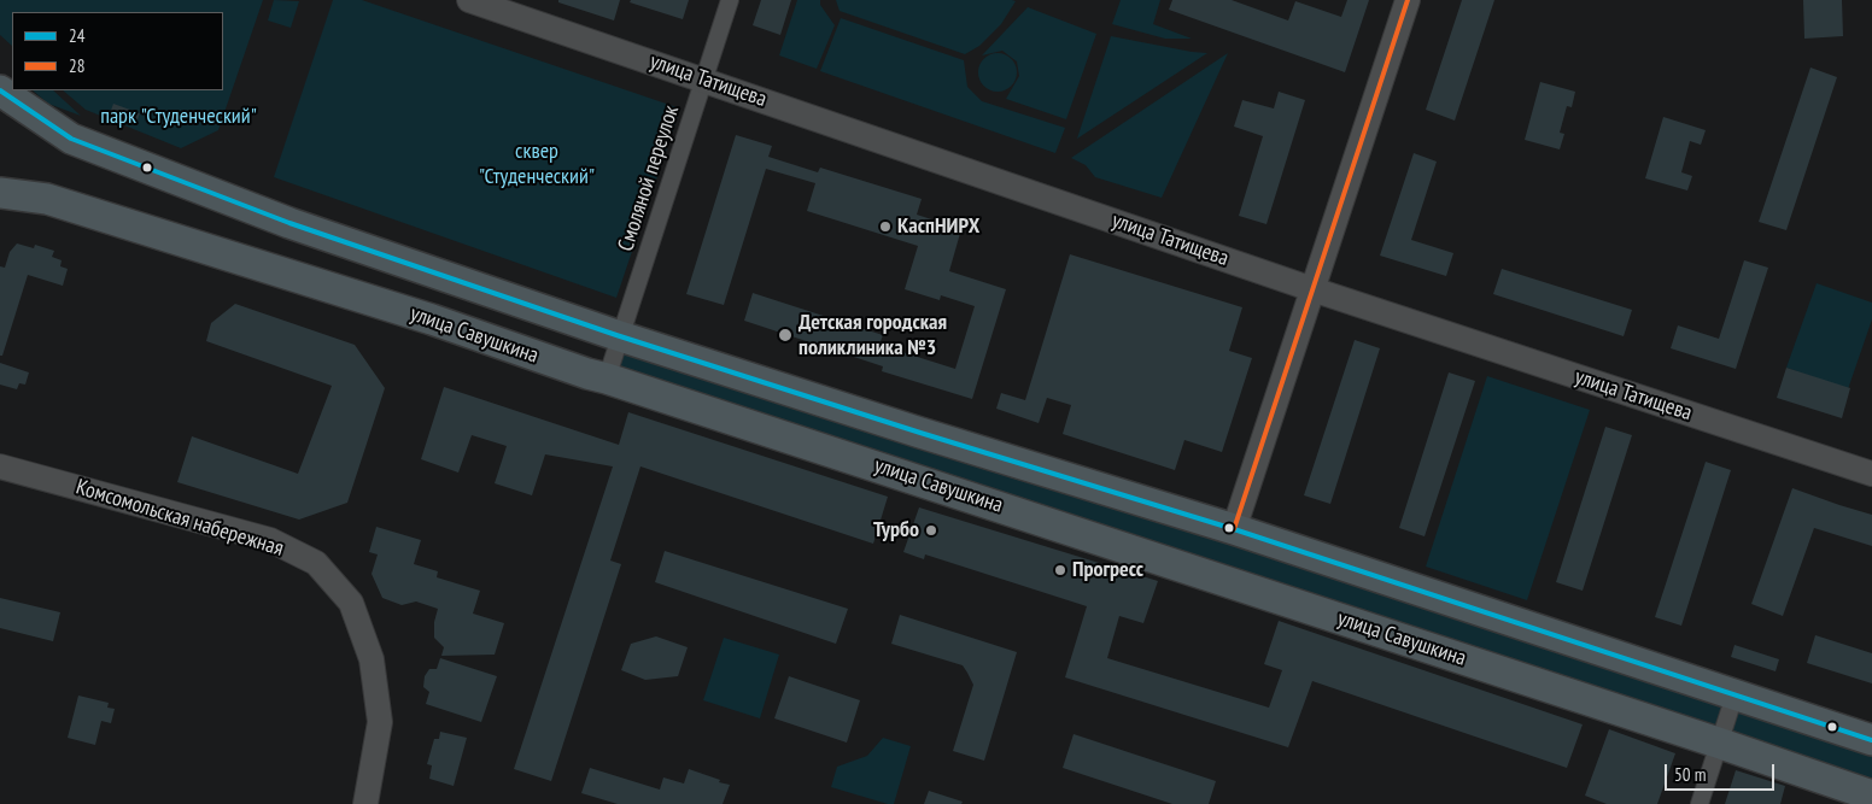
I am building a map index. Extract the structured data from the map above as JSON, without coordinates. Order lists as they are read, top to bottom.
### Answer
{
  "streets": {
    "highway": ["улица Савушкина"],
    "main road": ["улица Татищева", "Комсомольская набережная"],
    "street": ["Смоляной переулок"]
  },
  "crossings": [
    ["улица Татищева", "Смоляной переулок"],
    ["Смоляной переулок", "улица Савушкина"]
  ],
  "parks": ["парк \"Студенческий\"", "сквер \"Студенческий\""],
  "places": [
    "КаспНИРХ",
    "Детская городская поликлиника №3",
    "Турбо",
    "Прогресс"
  ],
  "lines": ["transit line 28", "transit line 24"],
  "legend": ["24", "28"],
  "scale_bar": "50 m"
}
